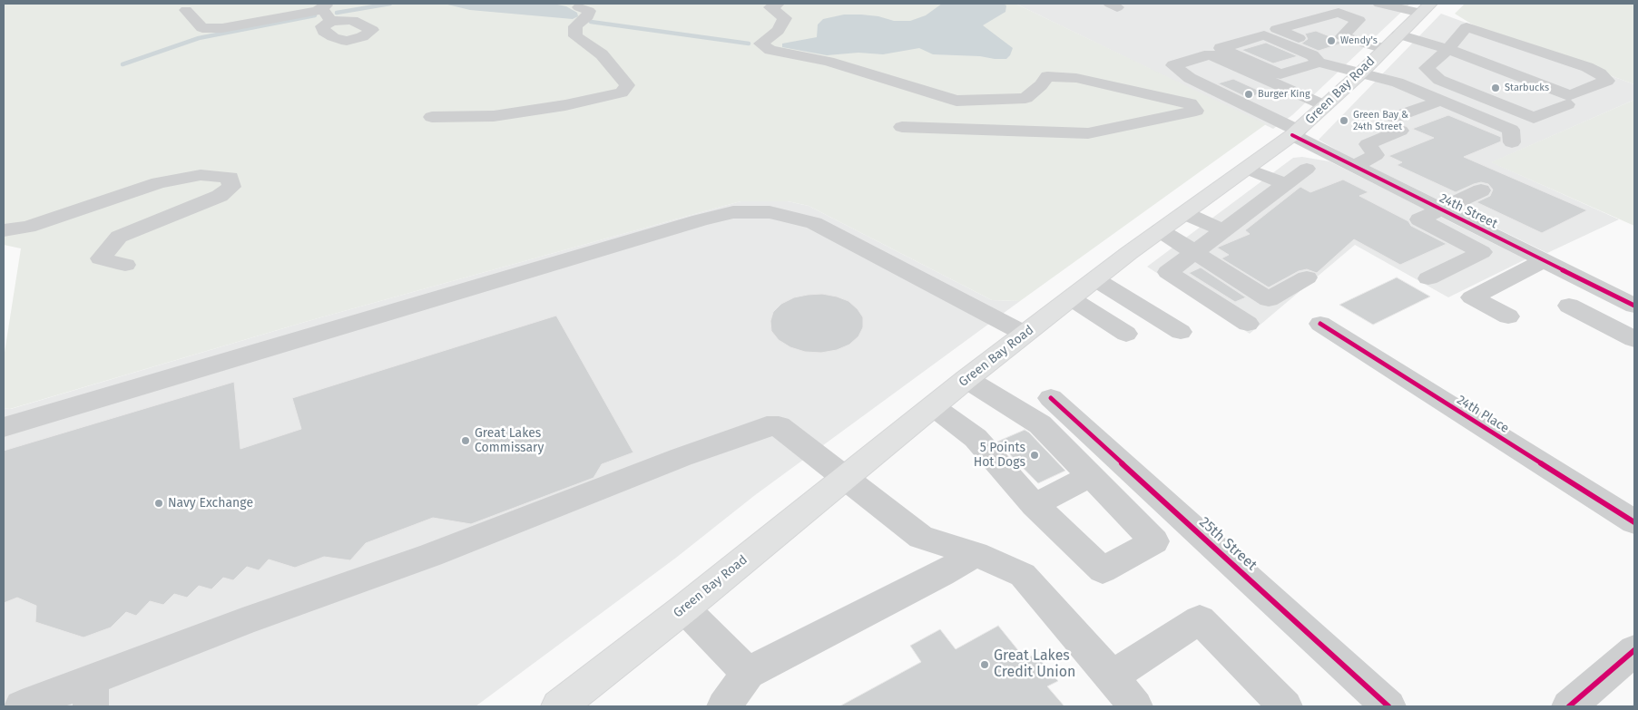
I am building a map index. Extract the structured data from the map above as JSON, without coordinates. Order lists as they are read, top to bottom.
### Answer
{
  "streets": {
    "main road": ["Green Bay Road"],
    "street": ["24th Street", "24th Place", "25th Street"]
  },
  "crossings": [
    ["Green Bay Road", "24th Street"]
  ],
  "places": [
    "Wendy's",
    "Starbucks",
    "Burger King",
    "Green Bay & 24th Street",
    "Great Lakes Commissary",
    "5 Points Hot Dogs",
    "Navy Exchange",
    "Great Lakes Credit Union"
  ]
}
